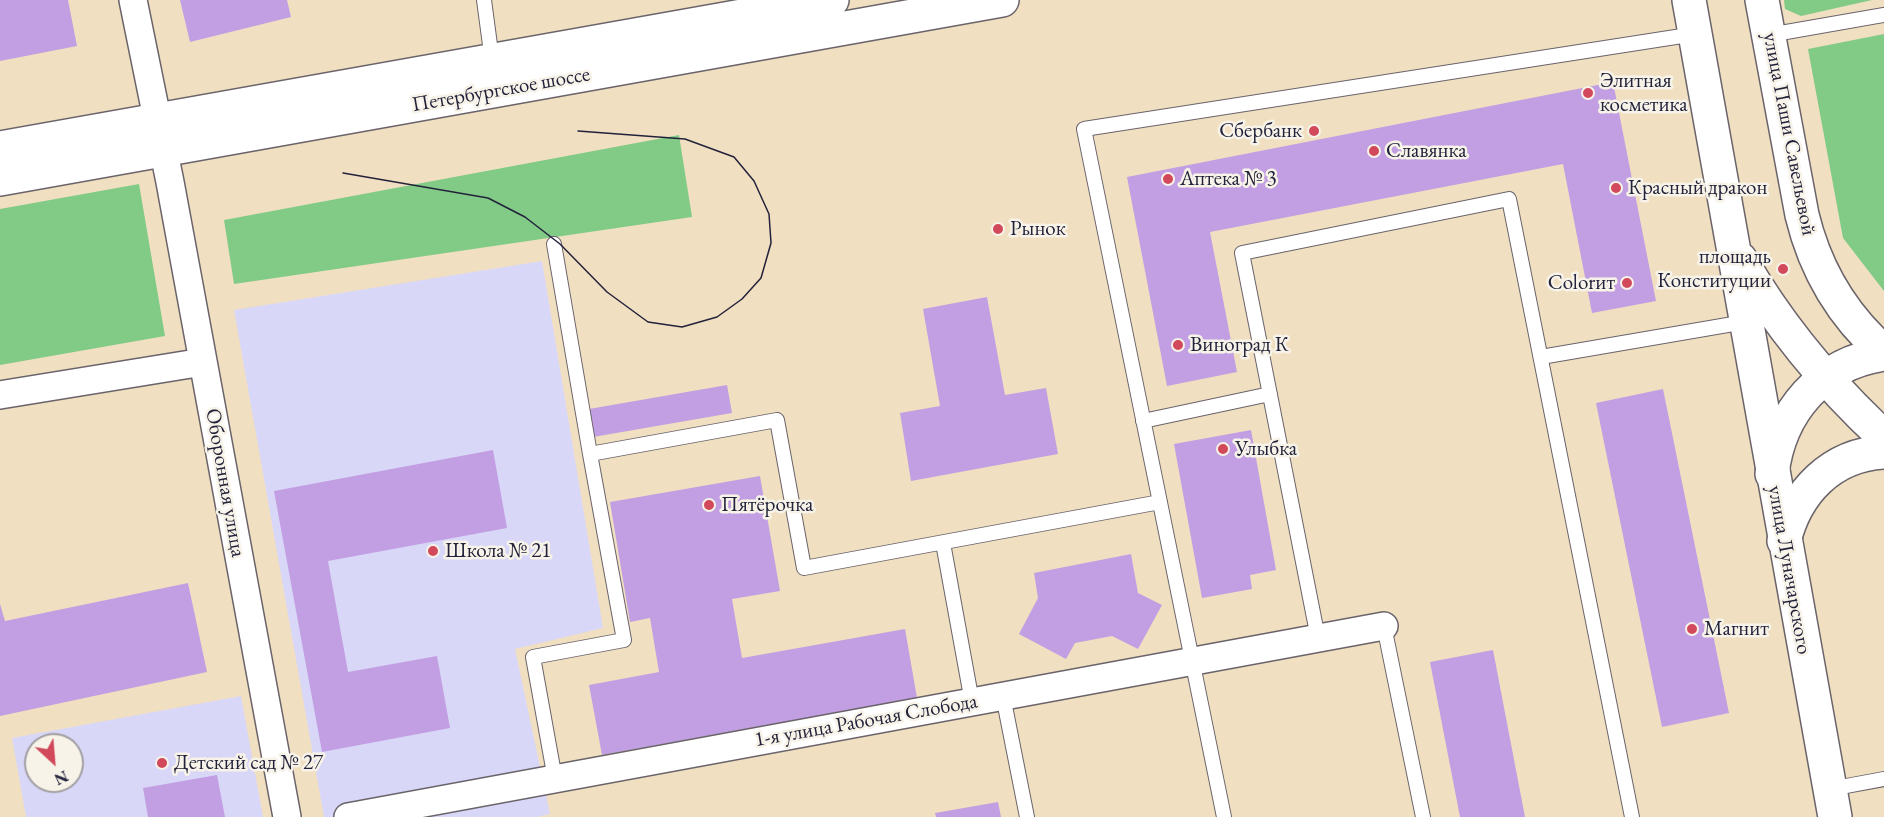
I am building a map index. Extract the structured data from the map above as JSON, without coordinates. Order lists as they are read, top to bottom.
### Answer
{
  "streets": {
    "main road": ["Петербургское шоссе", "улица Паши Савельевой", "улица Луначарского"],
    "street": ["Оборонная улица", "1-я улица Рабочая Слобода"]
  },
  "crossings": [
    ["Петербургское шоссе", "Оборонная улица"]
  ],
  "places": [
    "Элитная косметика",
    "Сбербанк",
    "Славянка",
    "Аптека № 3",
    "Красный дракон",
    "Рынок",
    "площадь Конституции",
    "Colorит",
    "Виноград К",
    "Улыбка",
    "Пятёрочка",
    "Школа № 21",
    "Магнит",
    "Детский сад № 27"
  ],
  "north": "bottom right"
}
